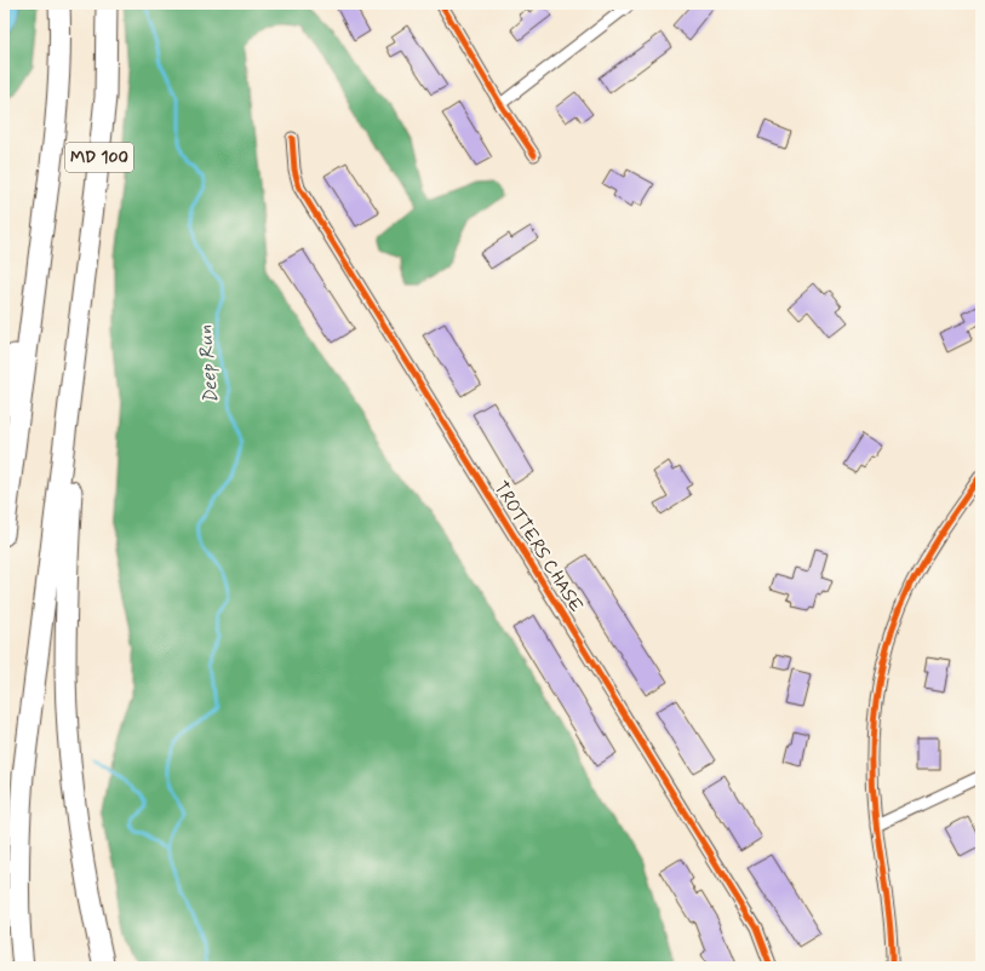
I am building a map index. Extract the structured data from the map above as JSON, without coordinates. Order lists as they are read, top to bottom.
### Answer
{
  "streets": {
    "highway": ["MD 100"],
    "street": ["TROTTERS CHASE"]
  },
  "water": ["Deep Run"]
}
